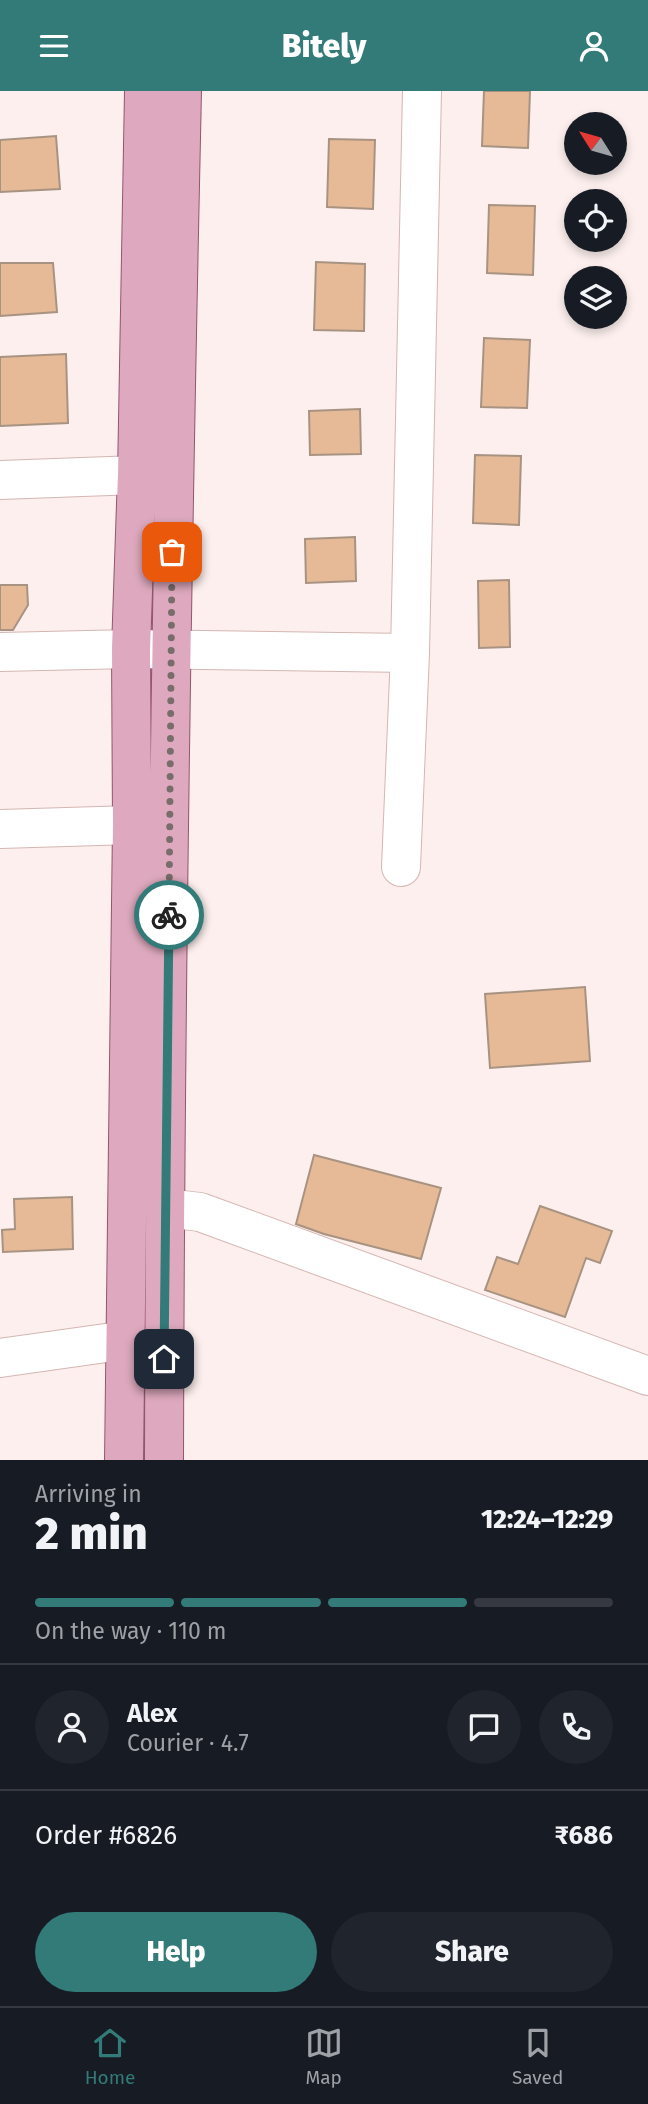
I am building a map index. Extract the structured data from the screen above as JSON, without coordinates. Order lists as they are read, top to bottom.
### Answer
{
  "north": "top left",
  "page": {
    "header": "Bitely",
    "heading": ["2 min", "Arriving in", "12:24–12:29"],
    "panel": [
      "Alex",
      "Courier · 4.7",
      "Order #6826",
      "₹686"
    ],
    "bar": "On the way · 110 m",
    "buttons": ["Help", "Share"],
    "tabs": ["Home", "Map", "Saved"]
  }
}
